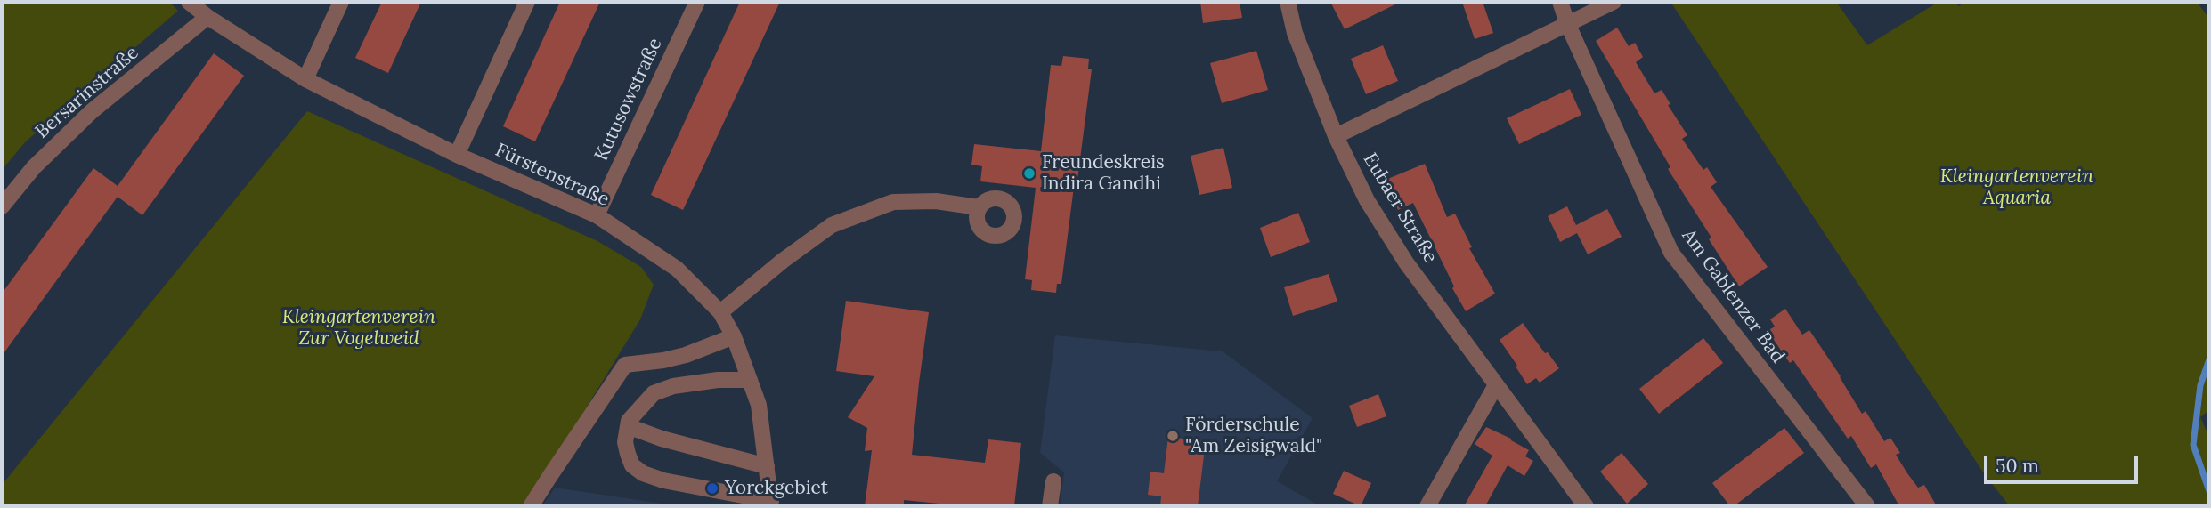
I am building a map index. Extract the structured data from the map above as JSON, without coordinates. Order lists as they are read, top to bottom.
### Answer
{
  "streets": {
    "street": [
      "Bersarinstraße",
      "Kutusowstraße",
      "Fürstenstraße",
      "Eubaer Straße",
      "Am Gablenzer Bad"
    ]
  },
  "crossings": [
    ["Bersarinstraße", "Fürstenstraße"],
    ["Kutusowstraße", "Fürstenstraße"]
  ],
  "parks": ["Kleingartenverein Aquaria", "Kleingartenverein Zur Vogelweid"],
  "places": ["Freundeskreis Indira Gandhi", "Förderschule \"Am Zeisigwald\"", "Yorckgebiet"],
  "scale_bar": "50 m"
}
